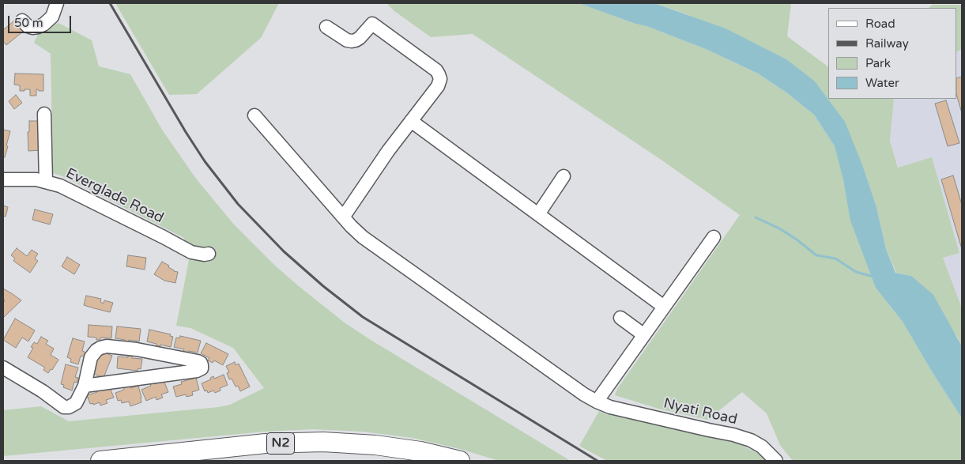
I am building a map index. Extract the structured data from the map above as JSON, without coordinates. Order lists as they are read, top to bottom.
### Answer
{
  "streets": {
    "highway": ["N2"],
    "street": ["Everglade Road", "Nyati Road"]
  },
  "legend": [
    "Road",
    "Railway",
    "Park",
    "Water"
  ],
  "scale_bar": "50 m"
}
